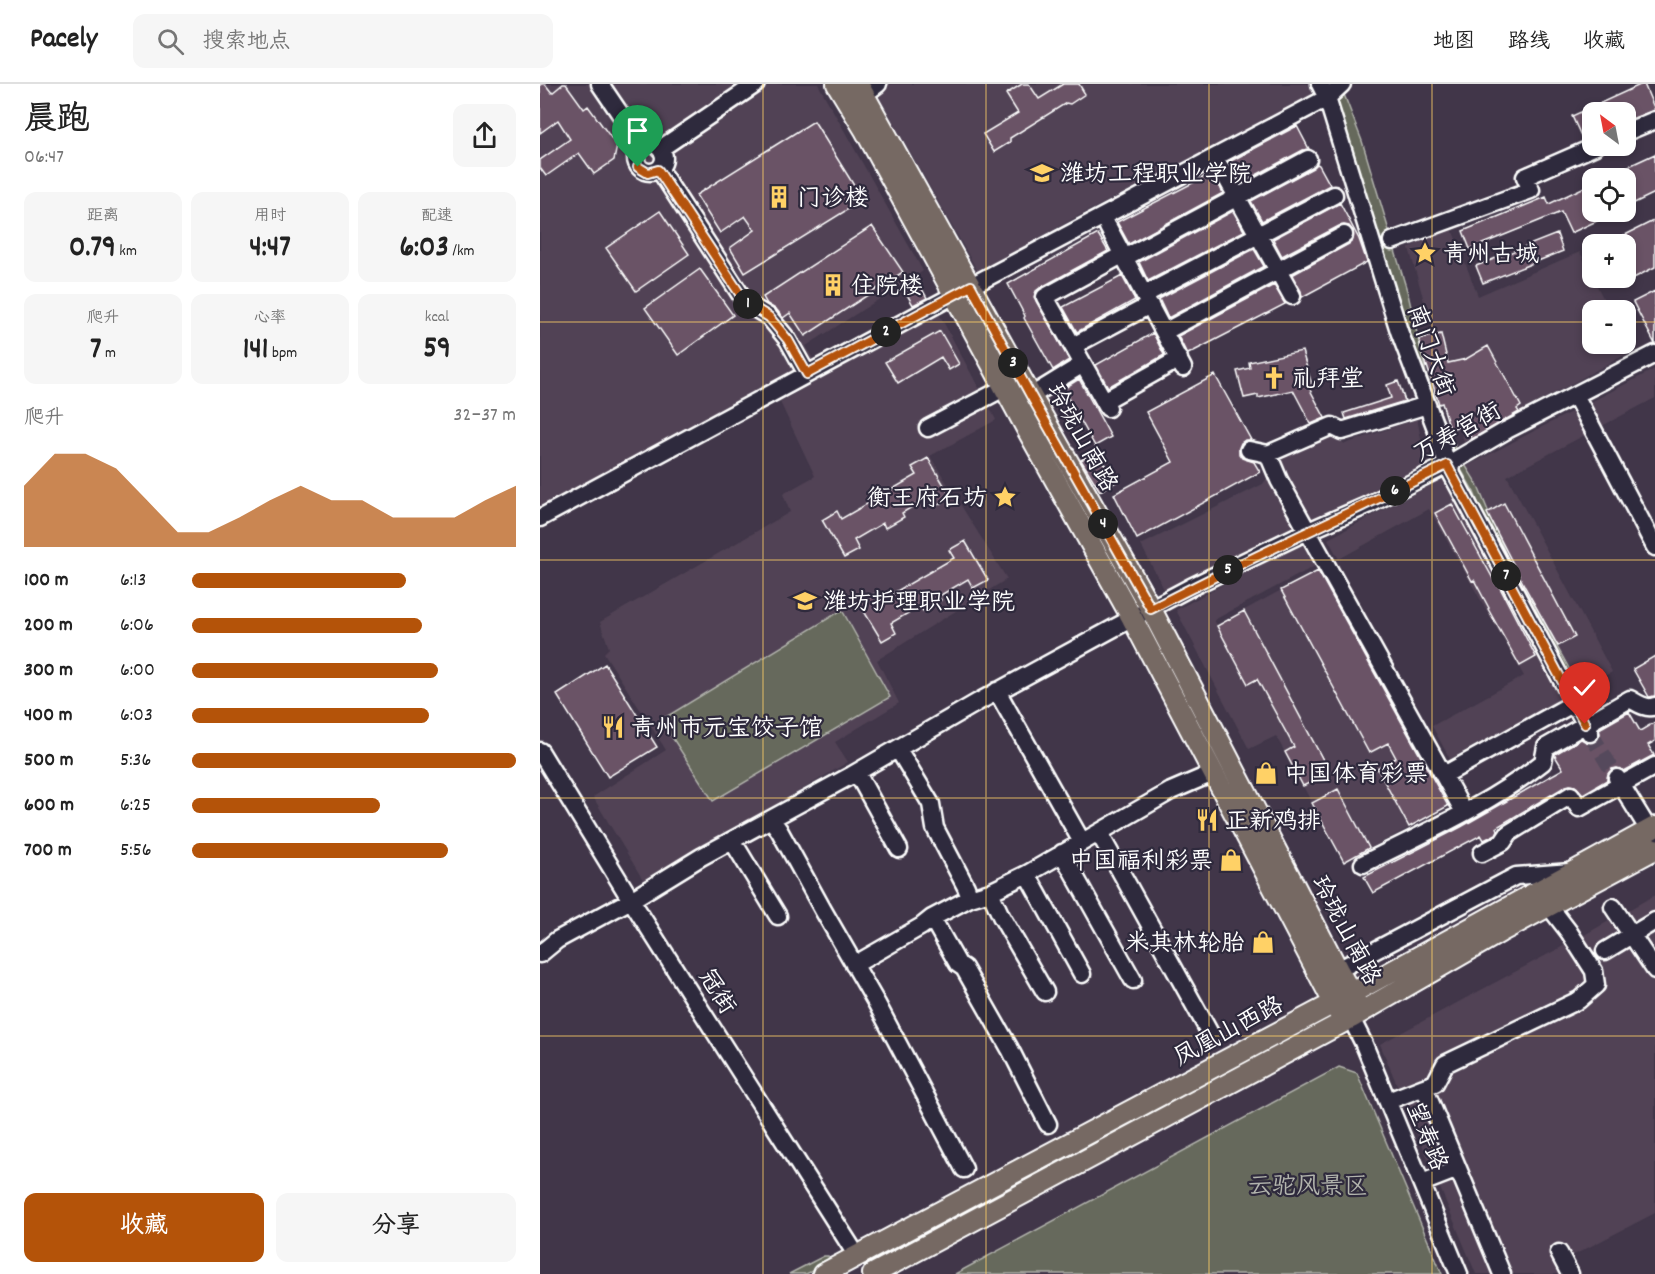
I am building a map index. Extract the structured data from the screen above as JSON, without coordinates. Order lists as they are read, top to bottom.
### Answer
{
  "streets": {
    "main road": ["玲珑山南路", "凤凰山西路"],
    "street": [
      "南门大街",
      "万寿宫街",
      "冠街",
      "望寿路"
    ]
  },
  "crossings": [
    ["南门大街", "万寿宫街"],
    ["万寿宫街", "玲珑山南路"],
    ["万寿宫街", "冠街"],
    ["玲珑山南路", "凤凰山西路"],
    ["玲珑山南路", "望寿路"],
    ["冠街", "凤凰山西路"],
    ["凤凰山西路", "望寿路"]
  ],
  "parks": ["云驼风景区"],
  "places": {
    "school or university": ["潍坊工程职业学院", "潍坊护理职业学院"],
    "building": ["门诊楼", "住院楼"],
    "place": ["青州古城", "衡王府石坊"],
    "church": ["礼拜堂"],
    "restaurant": ["青州市元宝饺子馆", "正新鸡排"],
    "shop": ["中国体育彩票", "中国福利彩票", "米其林轮胎"]
  },
  "north": "top left",
  "page": {
    "header": "Pacely",
    "search": "搜索地点",
    "nav": ["地图", "路线", "收藏"],
    "heading": ["晨跑", "06:47"],
    "map_buttons": ["+", "−"],
    "stats": [
      ["距离", "0.79 km"],
      ["用时", "4:47"],
      ["配速", "6:03 /km"],
      ["爬升", "7 m"],
      ["心率", "141 bpm"],
      ["kcal", "59"]
    ],
    "pins": [
      "1",
      "2",
      "3",
      "6",
      "4",
      "5",
      "7"
    ],
    "chart": ["爬升", "32–37 m"],
    "list": [
      {
        "name": "100 m",
        "note": "6:13"
      },
      {
        "name": "200 m",
        "note": "6:06"
      },
      {
        "name": "300 m",
        "note": "6:00"
      },
      {
        "name": "400 m",
        "note": "6:03"
      },
      {
        "name": "500 m",
        "note": "5:36"
      },
      {
        "name": "600 m",
        "note": "6:25"
      },
      {
        "name": "700 m",
        "note": "5:56"
      }
    ],
    "buttons": ["收藏", "分享"]
  }
}
